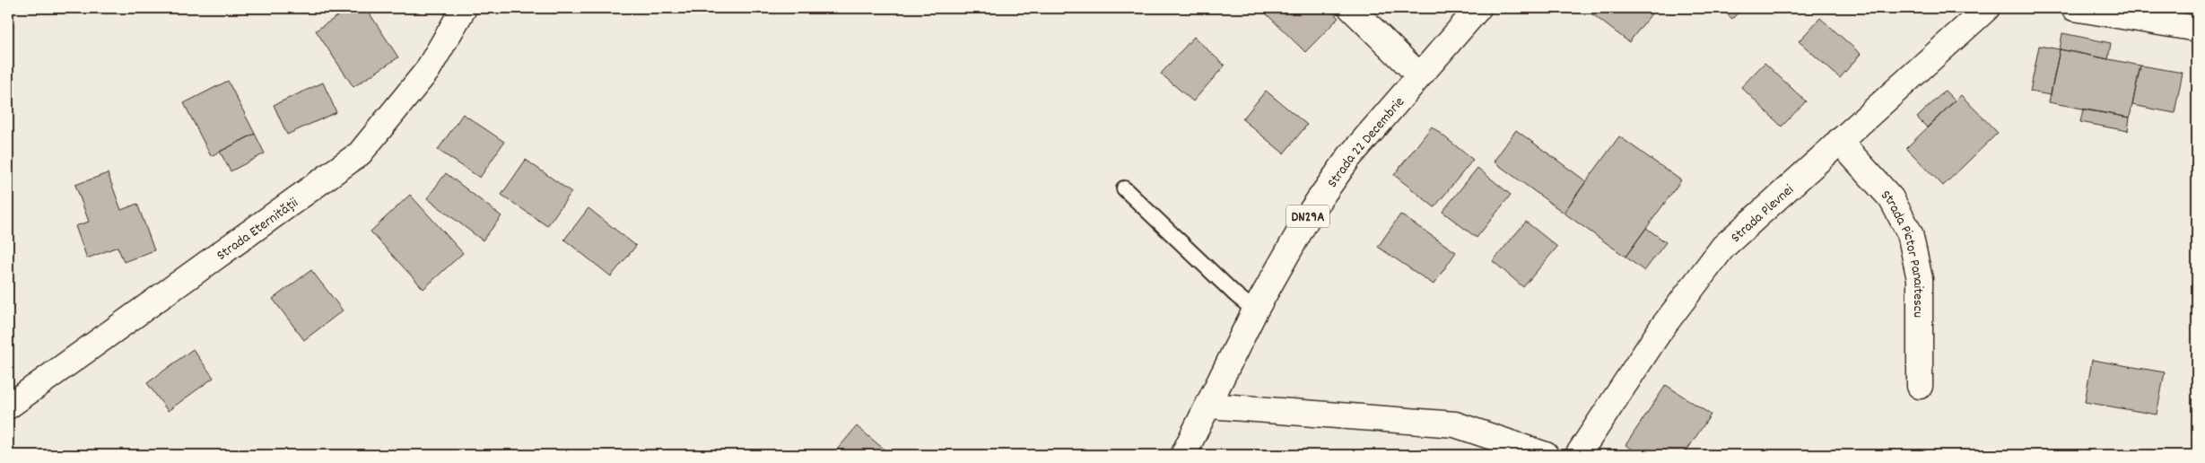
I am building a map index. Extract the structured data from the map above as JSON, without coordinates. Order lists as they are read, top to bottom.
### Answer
{
  "streets": {
    "street": [
      "Strada 22 Decembrie",
      "Strada Plevnei",
      "DN29A",
      "Strada Eternității",
      "Strada Pictor Panaitescu"
    ]
  },
  "crossings": [
    ["Strada Plevnei", "Strada Pictor Panaitescu"]
  ]
}
